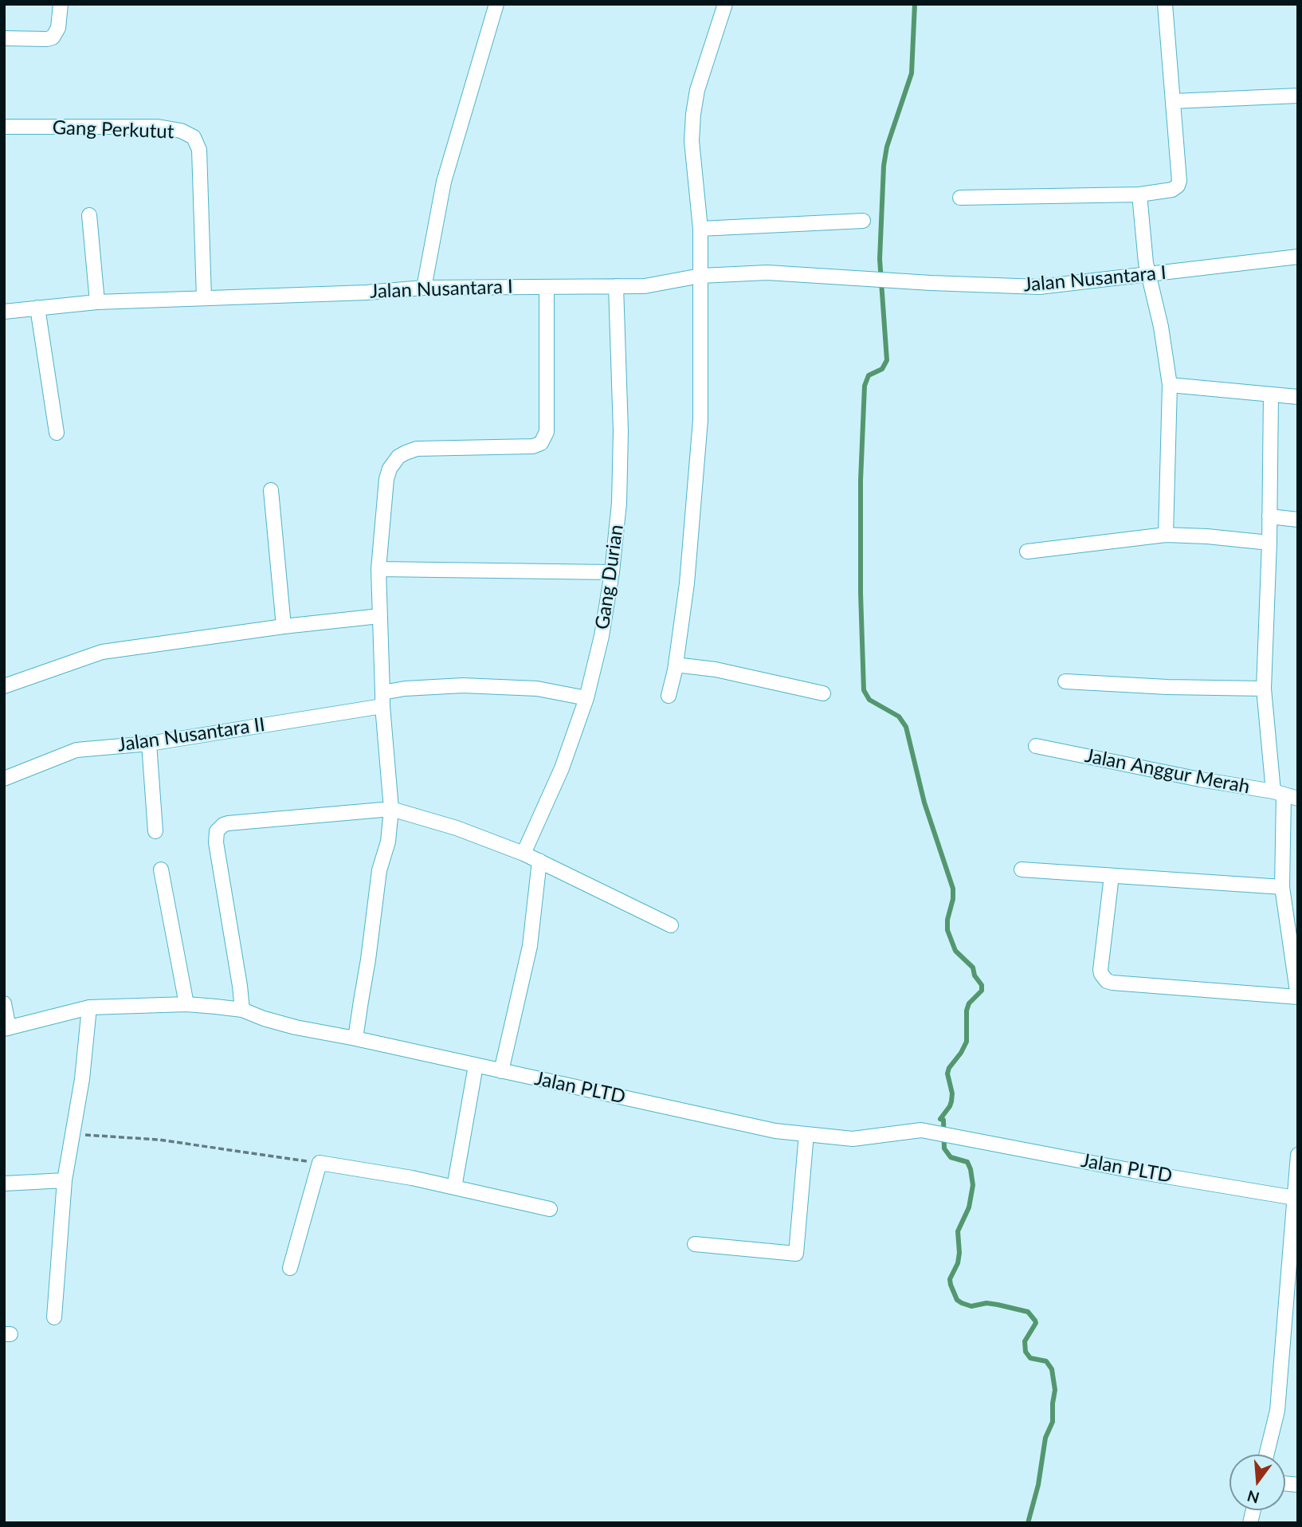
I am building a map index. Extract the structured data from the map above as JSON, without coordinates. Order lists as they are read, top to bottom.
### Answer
{
  "streets": {
    "street": [
      "Gang Perkutut",
      "Jalan Nusantara I",
      "Gang Durian",
      "Jalan Nusantara II",
      "Jalan Anggur Merah",
      "Jalan PLTD"
    ]
  },
  "crossings": [
    ["Gang Perkutut", "Jalan Nusantara I"],
    ["Jalan Nusantara I", "Gang Durian"],
    ["Gang Durian", "Jalan Nusantara II"]
  ],
  "north": "bottom"
}
